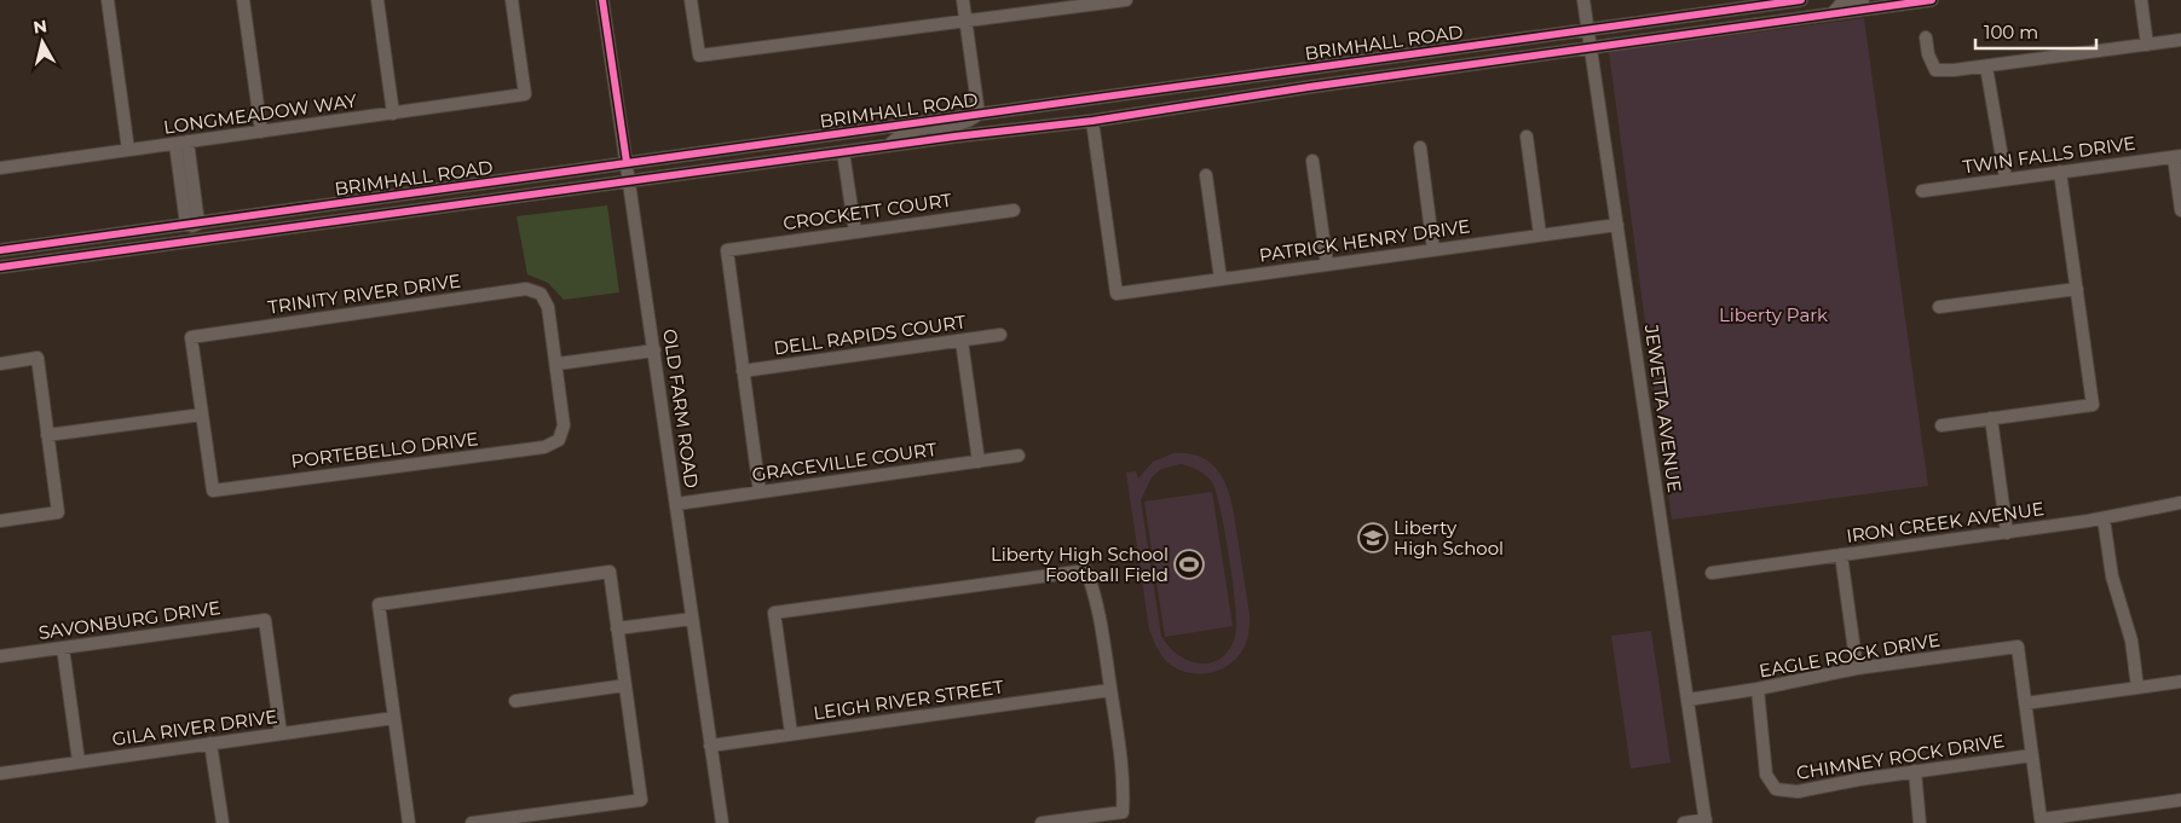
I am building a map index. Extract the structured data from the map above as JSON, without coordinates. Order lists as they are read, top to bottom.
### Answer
{
  "streets": {
    "street": [
      "BRIMHALL ROAD",
      "LONGMEADOW WAY",
      "TWIN FALLS DRIVE",
      "CROCKETT COURT",
      "PATRICK HENRY DRIVE",
      "TRINITY RIVER DRIVE",
      "DELL RAPIDS COURT",
      "OLD FARM ROAD",
      "JEWETTA AVENUE",
      "PORTEBELLO DRIVE",
      "GRACEVILLE COURT",
      "IRON CREEK AVENUE",
      "SAVONBURG DRIVE",
      "EAGLE ROCK DRIVE",
      "LEIGH RIVER STREET",
      "GILA RIVER DRIVE",
      "CHIMNEY ROCK DRIVE"
    ]
  },
  "crossings": [
    ["BRIMHALL ROAD", "PATRICK HENRY DRIVE"],
    ["BRIMHALL ROAD", "OLD FARM ROAD"],
    ["BRIMHALL ROAD", "JEWETTA AVENUE"],
    ["CROCKETT COURT", "DELL RAPIDS COURT"],
    ["PATRICK HENRY DRIVE", "JEWETTA AVENUE"],
    ["TRINITY RIVER DRIVE", "PORTEBELLO DRIVE"],
    ["OLD FARM ROAD", "GRACEVILLE COURT"],
    ["OLD FARM ROAD", "LEIGH RIVER STREET"],
    ["JEWETTA AVENUE", "EAGLE ROCK DRIVE"],
    ["SAVONBURG DRIVE", "GILA RIVER DRIVE"],
    ["EAGLE ROCK DRIVE", "CHIMNEY ROCK DRIVE"]
  ],
  "parks": ["Liberty Park"],
  "places": {
    "school or university": ["Liberty High School"],
    "sports": ["Liberty High School Football Field"]
  },
  "scale_bar": "100 m",
  "north": "top"
}
